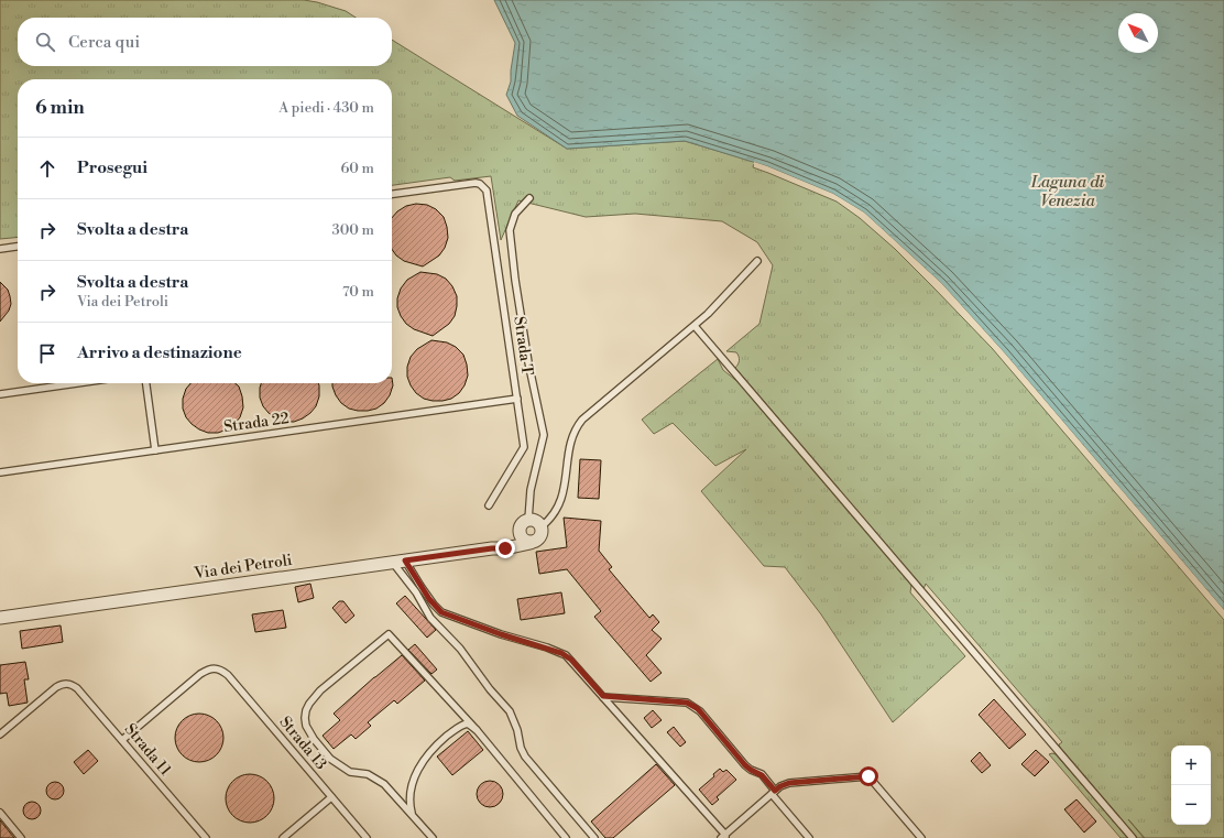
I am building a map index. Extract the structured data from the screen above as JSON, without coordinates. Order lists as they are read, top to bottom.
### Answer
{
  "streets": {
    "street": ["Via dei Petroli"],
    "lane": [
      "Strada T",
      "Strada 22",
      "Strada 13",
      "Strada 11"
    ]
  },
  "crossings": [
    ["Strada T", "Strada 22"],
    ["Strada 13", "Strada 11"]
  ],
  "water": ["Laguna di Venezia"],
  "north": "top left",
  "page": {
    "search": "Cerca qui",
    "heading": ["6 min", "A piedi · 430 m"],
    "list": [
      ["Prosegui", "60 m"],
      ["Svolta a destra", "300 m"],
      ["Svolta a destra", "Via dei Petroli", "70 m"],
      "Arrivo a destinazione"
    ],
    "map_buttons": ["+", "−"]
  }
}
